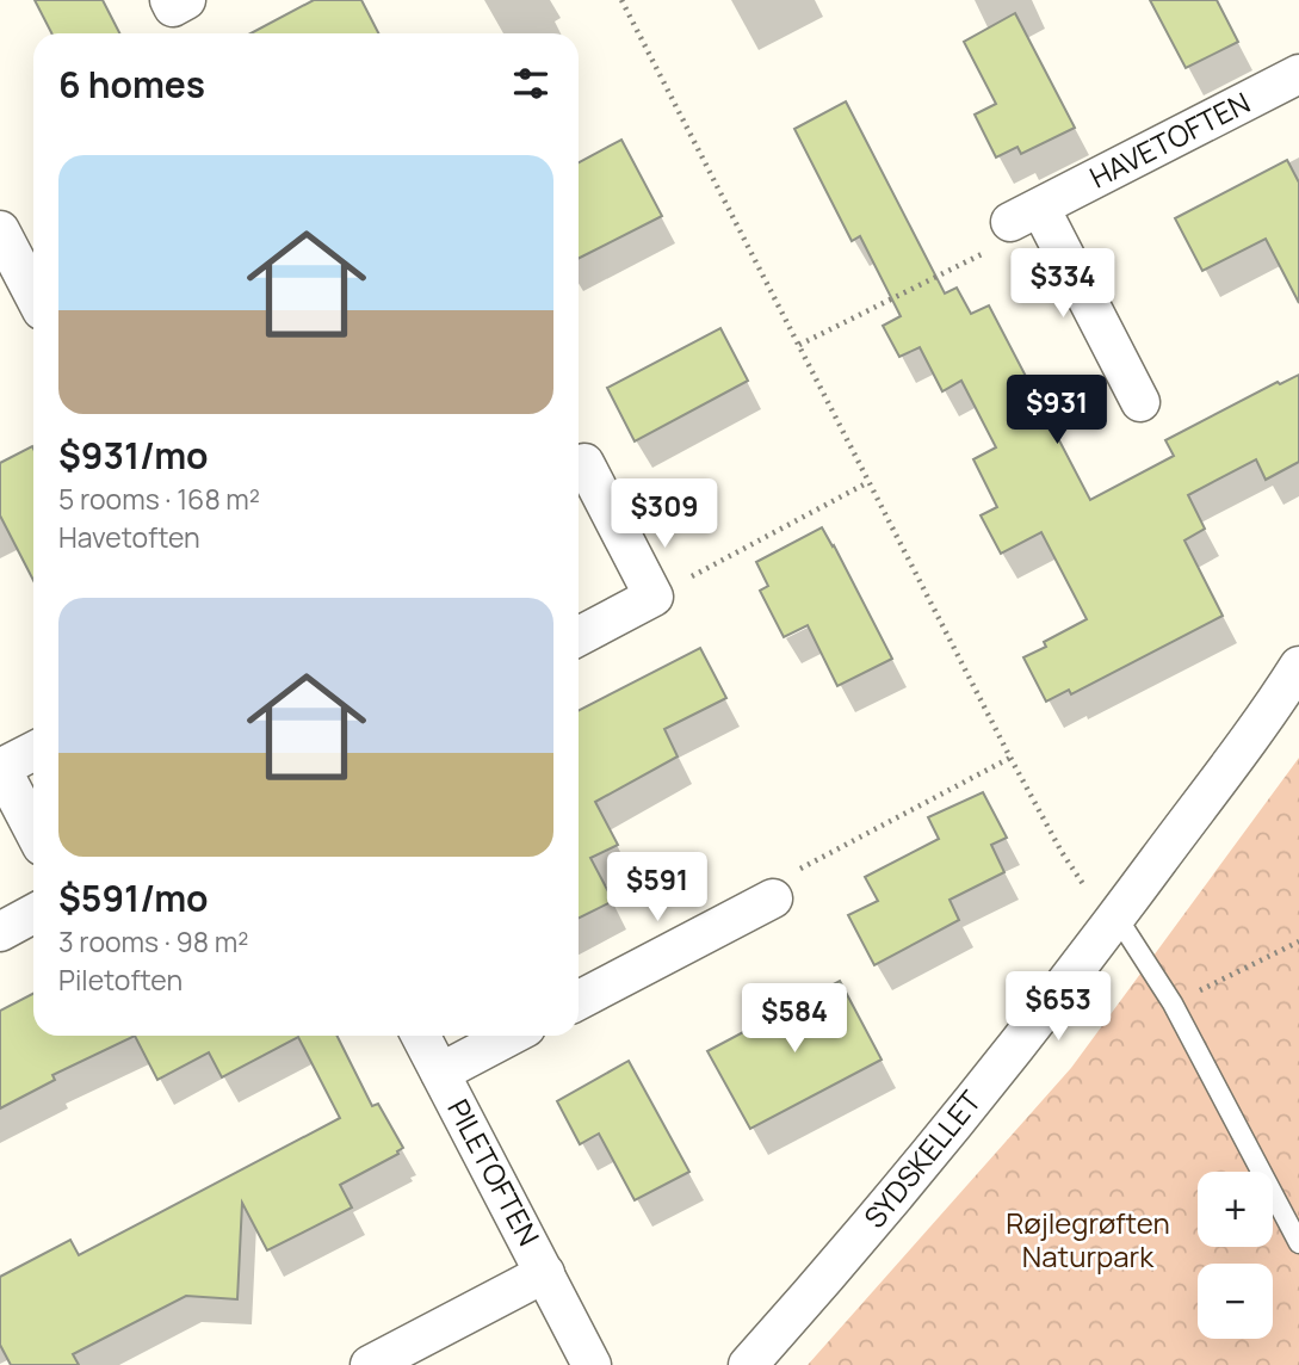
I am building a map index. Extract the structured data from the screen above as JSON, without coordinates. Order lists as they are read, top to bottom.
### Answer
{
  "streets": {
    "street": ["HAVETOFTEN", "SYDSKELLET", "PILETOFTEN"]
  },
  "parks": ["Røjlegrøften Naturpark"],
  "page": {
    "heading": "6 homes",
    "list": [
      {
        "name": "$931/mo",
        "note": "5 rooms · 168 m² · Havetoften"
      },
      {
        "name": "$591/mo",
        "note": "3 rooms · 98 m² · Piletoften"
      }
    ],
    "price": [
      "$334",
      "$931",
      "$309",
      "$591",
      "$653",
      "$584"
    ],
    "map_buttons": ["+", "−"]
  }
}
